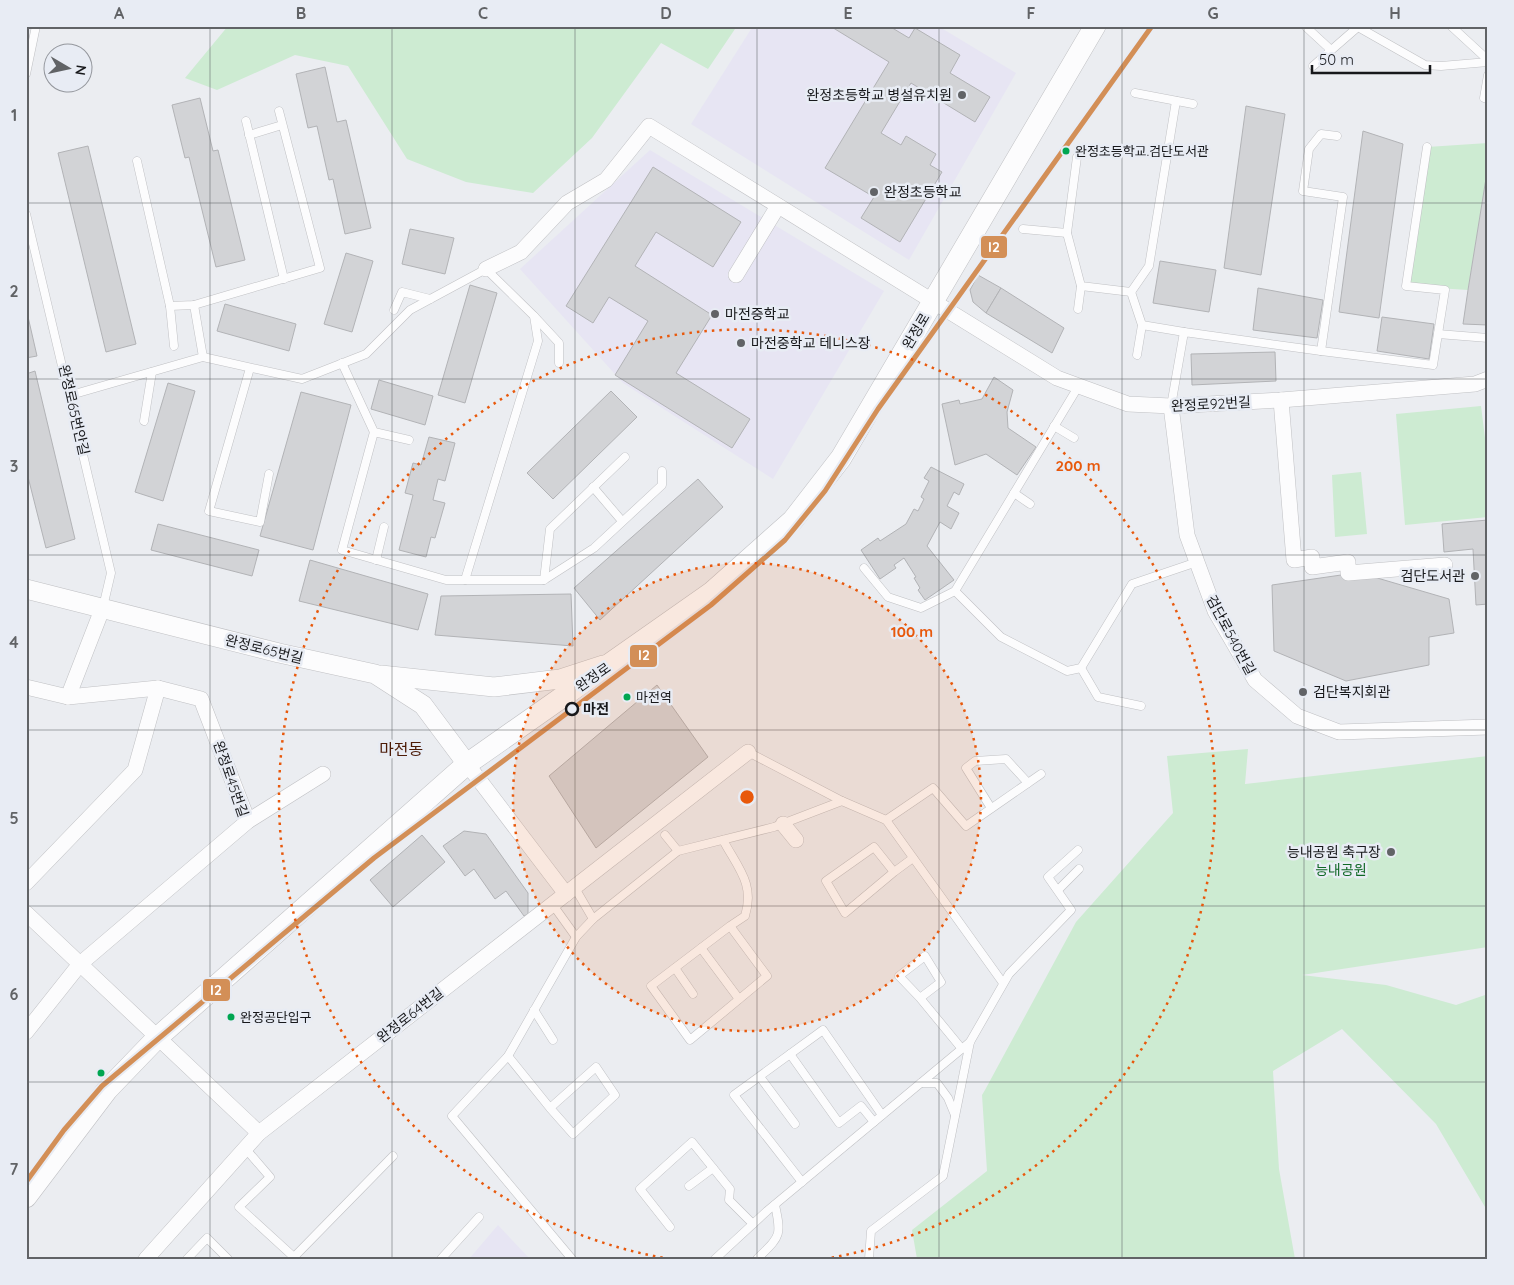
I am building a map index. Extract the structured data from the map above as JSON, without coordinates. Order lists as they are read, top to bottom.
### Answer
{
  "streets": {
    "main road": ["완정로"],
    "street": [
      "완정로92번길",
      "검단로540번길",
      "완정로65번길",
      "완정로45번길",
      "완정로64번길"
    ],
    "lane": ["완정로65번안길"]
  },
  "crossings": [
    ["완정로", "완정로92번길"],
    ["완정로", "완정로65번길"],
    ["완정로92번길", "검단로540번길"],
    ["완정로65번안길", "완정로65번길"]
  ],
  "districts": ["마전동"],
  "parks": ["능내공원"],
  "places": [
    "완정초등학교 병설유치원",
    "완정초등학교.검단도서관",
    "완정초등학교",
    "마전중학교",
    "마전중학교 테니스장",
    "검단도서관",
    "검단복지회관",
    "마전역",
    "마전",
    "능내공원 축구장",
    "완정공단입구"
  ],
  "lines": ["transit line I2"],
  "scale_bar": "50 m",
  "north": "right",
  "grid": {
    "columns": [
      "A",
      "B",
      "C",
      "D",
      "E",
      "F",
      "G",
      "H"
    ],
    "rows": [
      "1",
      "2",
      "3",
      "4",
      "5",
      "6",
      "7"
    ]
  },
  "rings": ["200 m", "100 m"]
}
